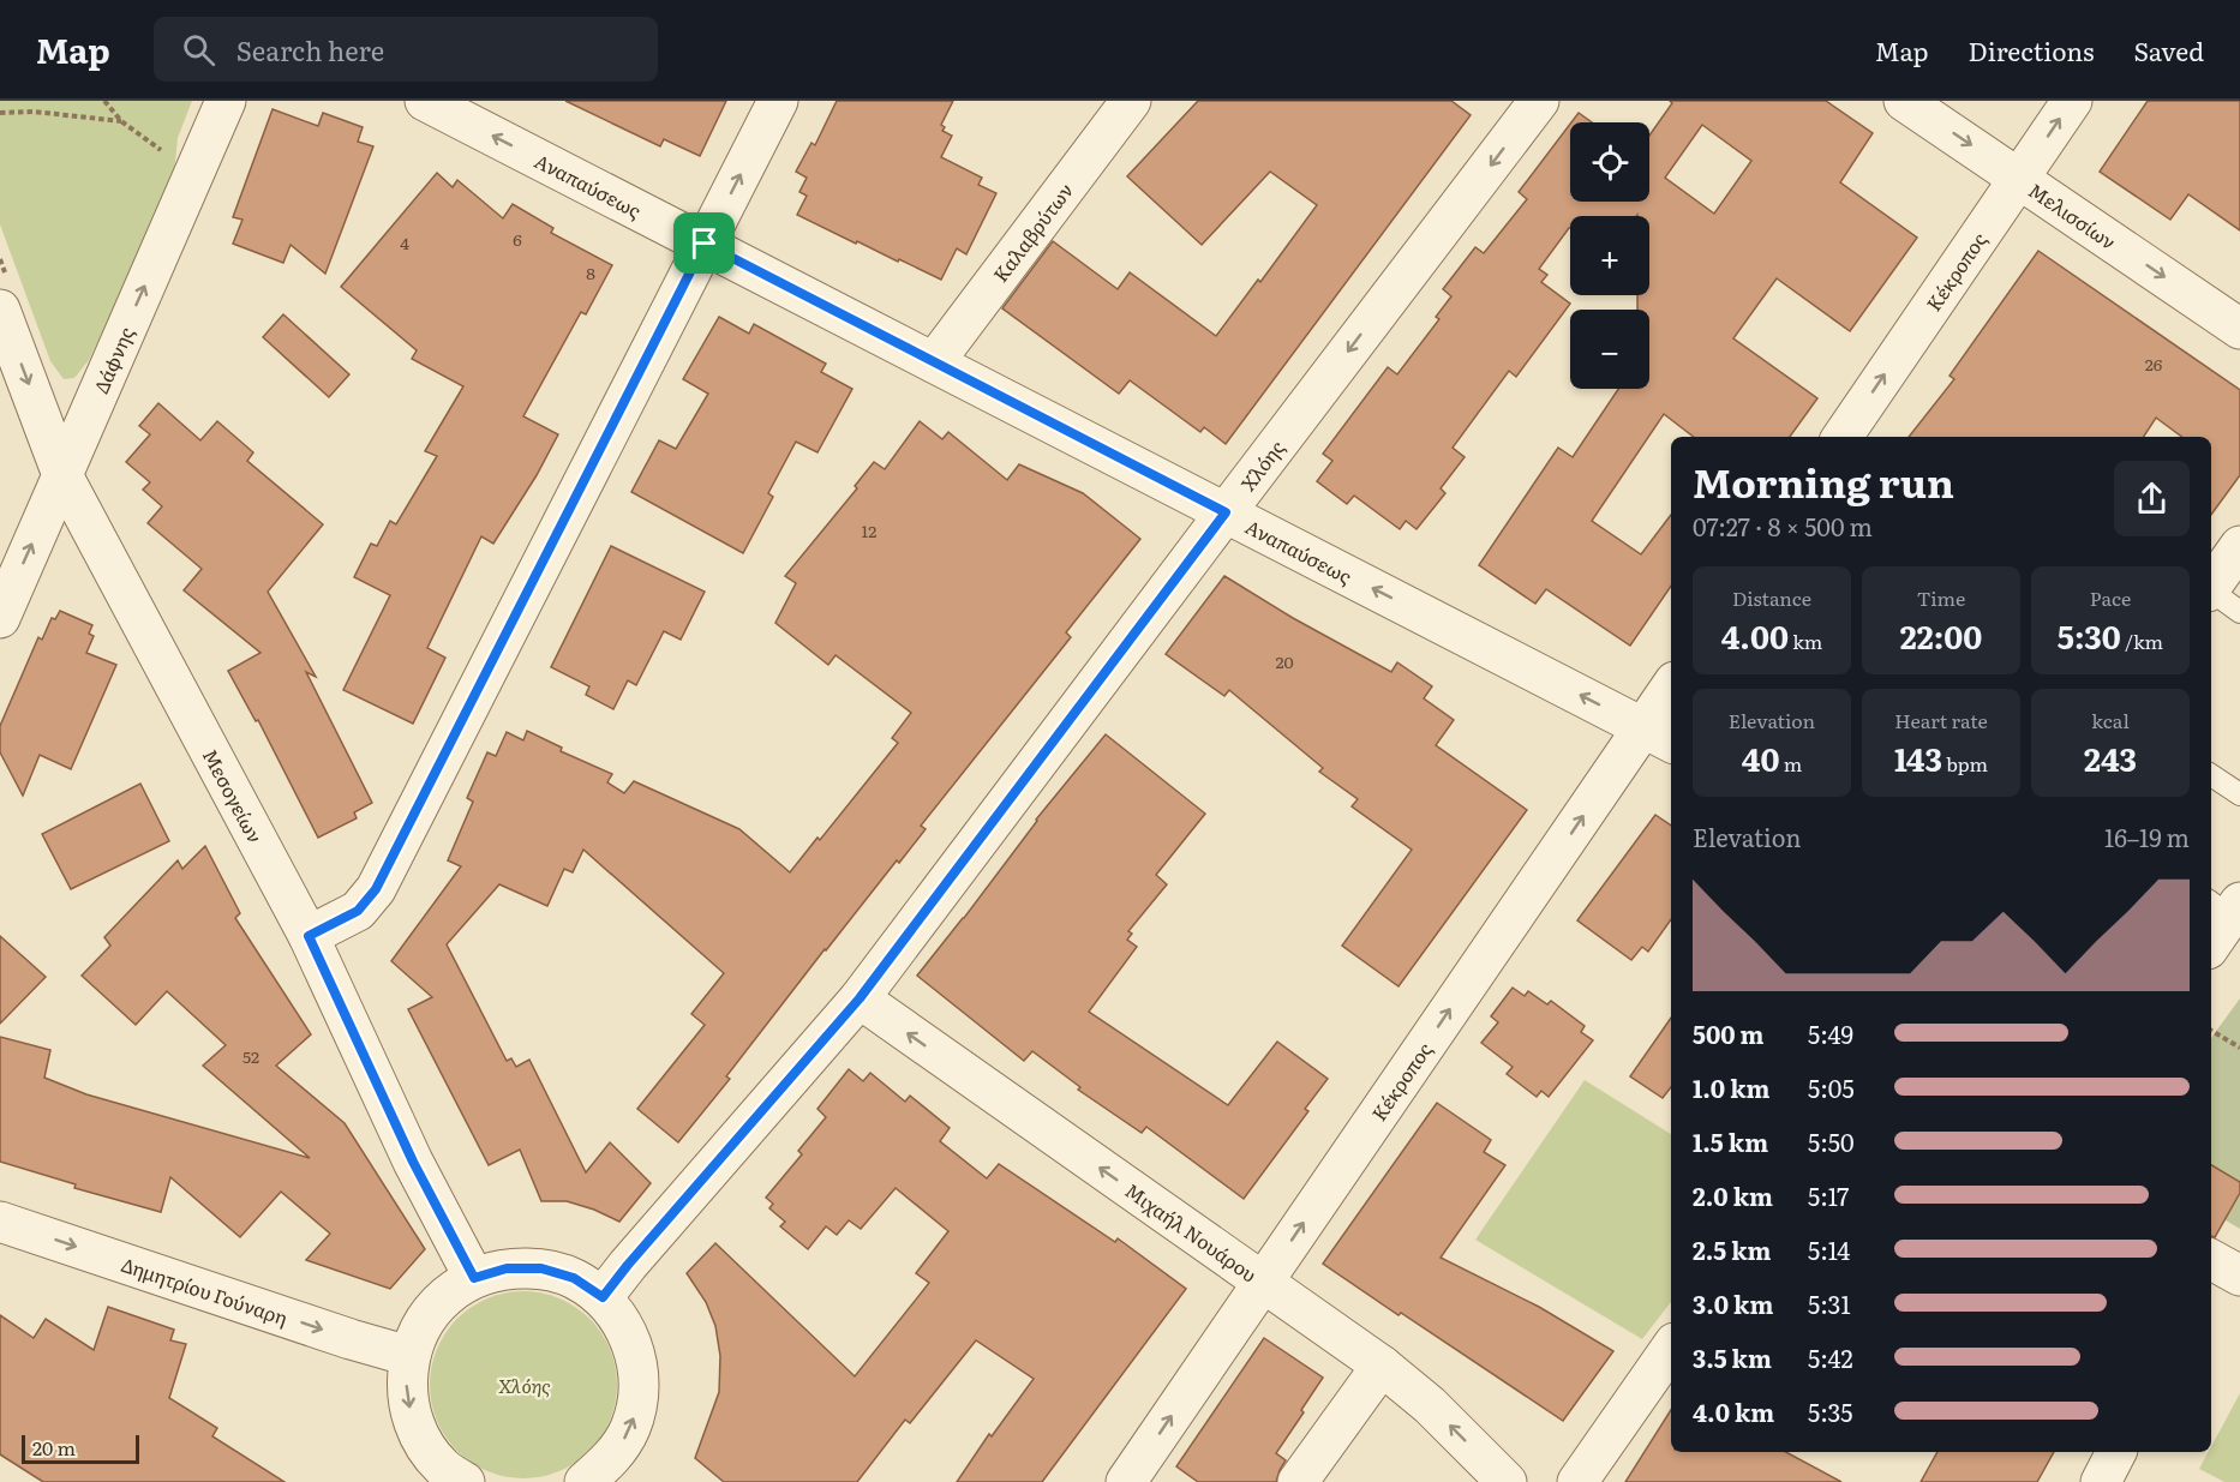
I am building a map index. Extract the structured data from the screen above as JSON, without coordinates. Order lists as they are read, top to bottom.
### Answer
{
  "streets": {
    "street": [
      "Αναπαύσεως",
      "Μελισσίων",
      "Καλαβρύτων",
      "Κέκροπος",
      "Δάφνης",
      "Χλόης",
      "Μεσογείων",
      "Μιχαήλ Νουάρου",
      "Δημητρίου Γούναρη"
    ]
  },
  "crossings": [
    ["Αναπαύσεως", "Καλαβρύτων"],
    ["Αναπαύσεως", "Κέκροπος"],
    ["Αναπαύσεως", "Χλόης"],
    ["Μελισσίων", "Κέκροπος"],
    ["Κέκροπος", "Μιχαήλ Νουάρου"],
    ["Δάφνης", "Μεσογείων"],
    ["Χλόης", "Μιχαήλ Νουάρου"]
  ],
  "one_way": [
    "Αναπαύσεως",
    "Μελισσίων",
    "Κέκροπος",
    "Δάφνης",
    "Μιχαήλ Νουάρου",
    "Δημητρίου Γούναρη"
  ],
  "parks": ["Χλόης"],
  "house_numbers": [
    "6",
    "4",
    "8",
    "26",
    "12",
    "20",
    "52"
  ],
  "scale_bar": "20 m",
  "page": {
    "header": "Map",
    "search": "Search here",
    "nav": ["Map", "Directions", "Saved"],
    "map_buttons": ["+", "−"],
    "heading": ["Morning run", "07:27 · 8 × 500 m"],
    "stats": [
      ["Distance", "4.00 km"],
      ["Time", "22:00"],
      ["Pace", "5:30 /km"],
      ["Elevation", "40 m"],
      ["Heart rate", "143 bpm"],
      ["kcal", "243"]
    ],
    "chart": ["Elevation", "16–19 m"],
    "list": [
      {
        "name": "500 m",
        "note": "5:49"
      },
      {
        "name": "1.0 km",
        "note": "5:05"
      },
      {
        "name": "1.5 km",
        "note": "5:50"
      },
      {
        "name": "2.0 km",
        "note": "5:17"
      },
      {
        "name": "2.5 km",
        "note": "5:14"
      },
      {
        "name": "3.0 km",
        "note": "5:31"
      },
      {
        "name": "3.5 km",
        "note": "5:42"
      },
      {
        "name": "4.0 km",
        "note": "5:35"
      }
    ],
    "scale": "20 m"
  }
}
